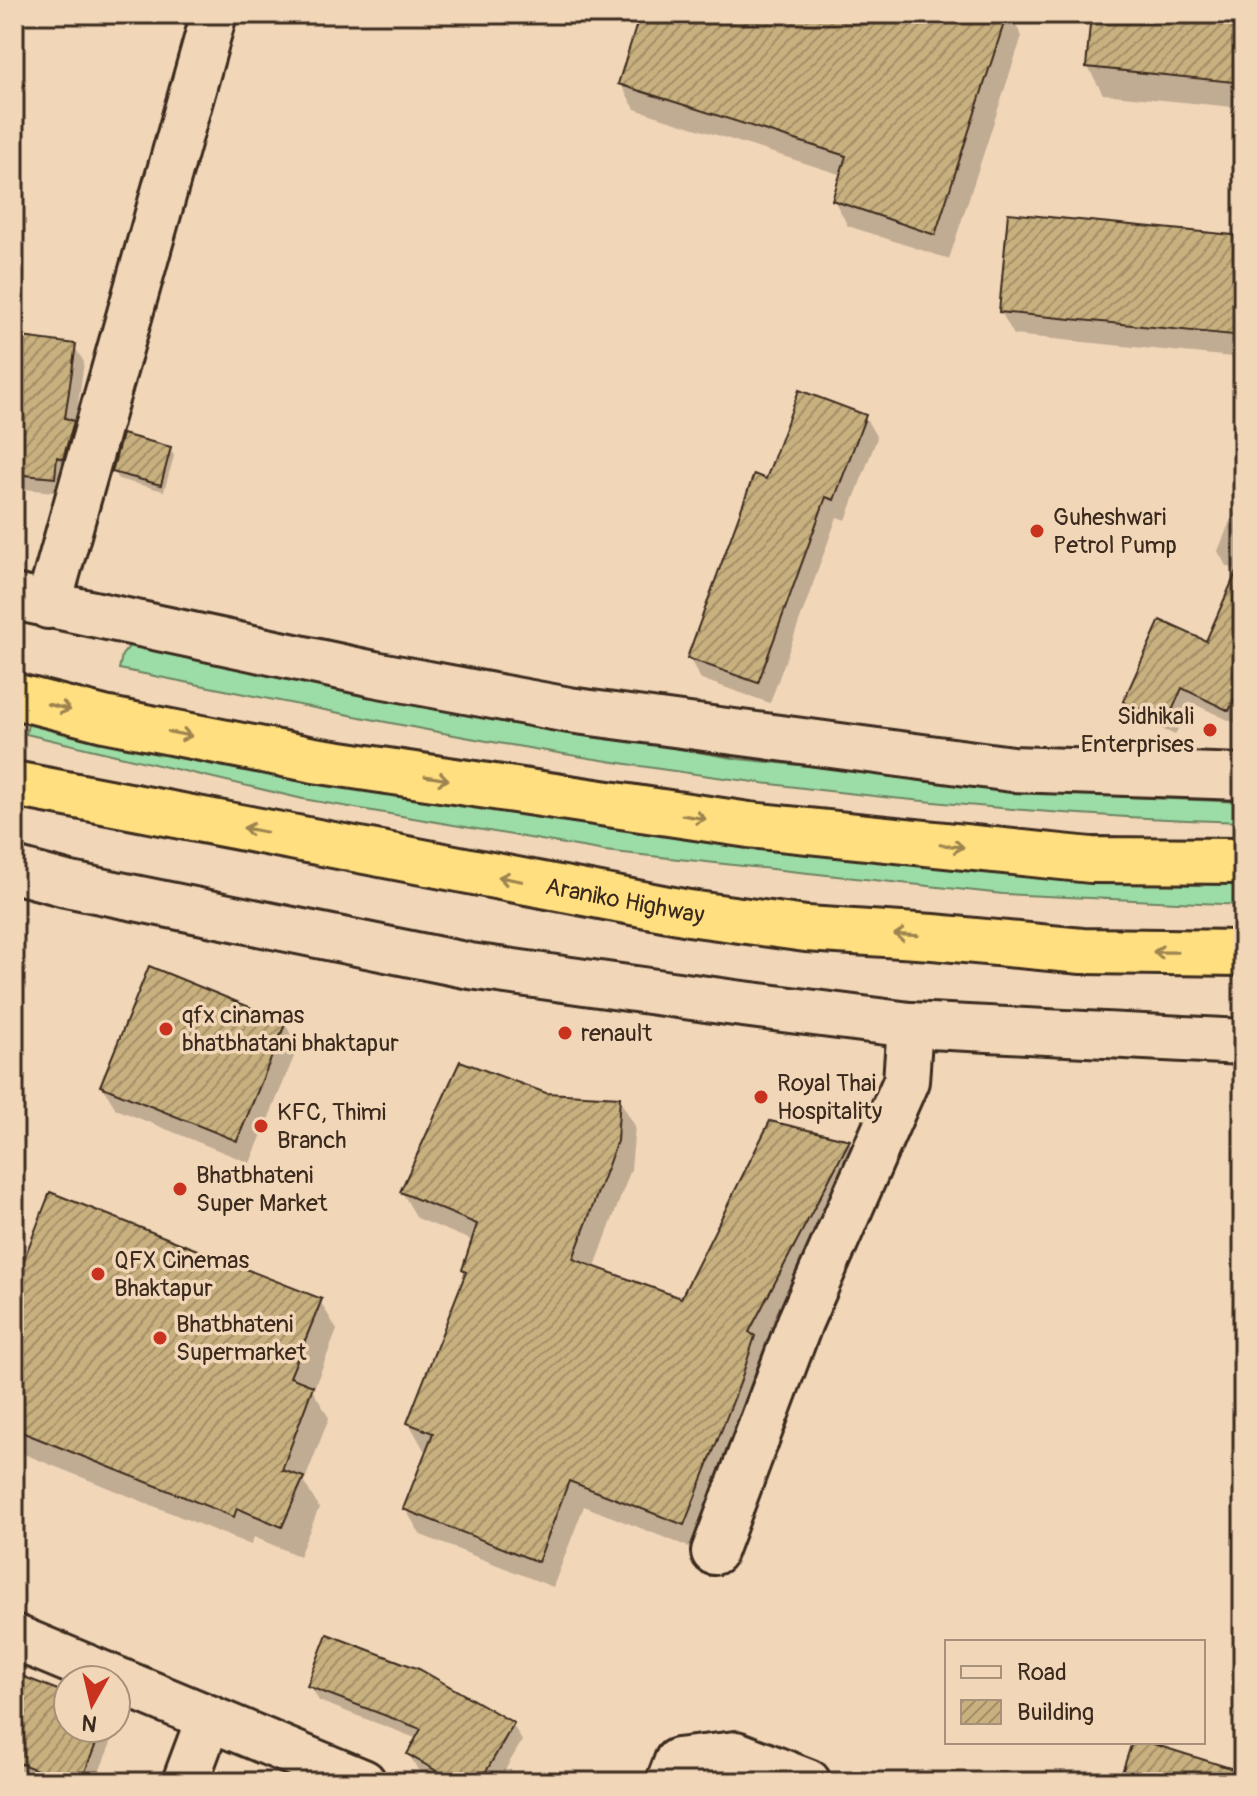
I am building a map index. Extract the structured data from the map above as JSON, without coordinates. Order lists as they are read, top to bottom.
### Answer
{
  "streets": {
    "highway": ["Araniko Highway"]
  },
  "places": [
    "Guheshwari Petrol Pump",
    "Sidhikali Enterprises",
    "qfx cinamas bhatbhatani bhaktapur",
    "renault",
    "Royal Thai Hospitality",
    "KFC, Thimi Branch",
    "Bhatbhateni Super Market",
    "QFX Cinemas Bhaktapur",
    "Bhatbhateni Supermarket"
  ],
  "legend": ["Road", "Building"],
  "north": "bottom"
}
